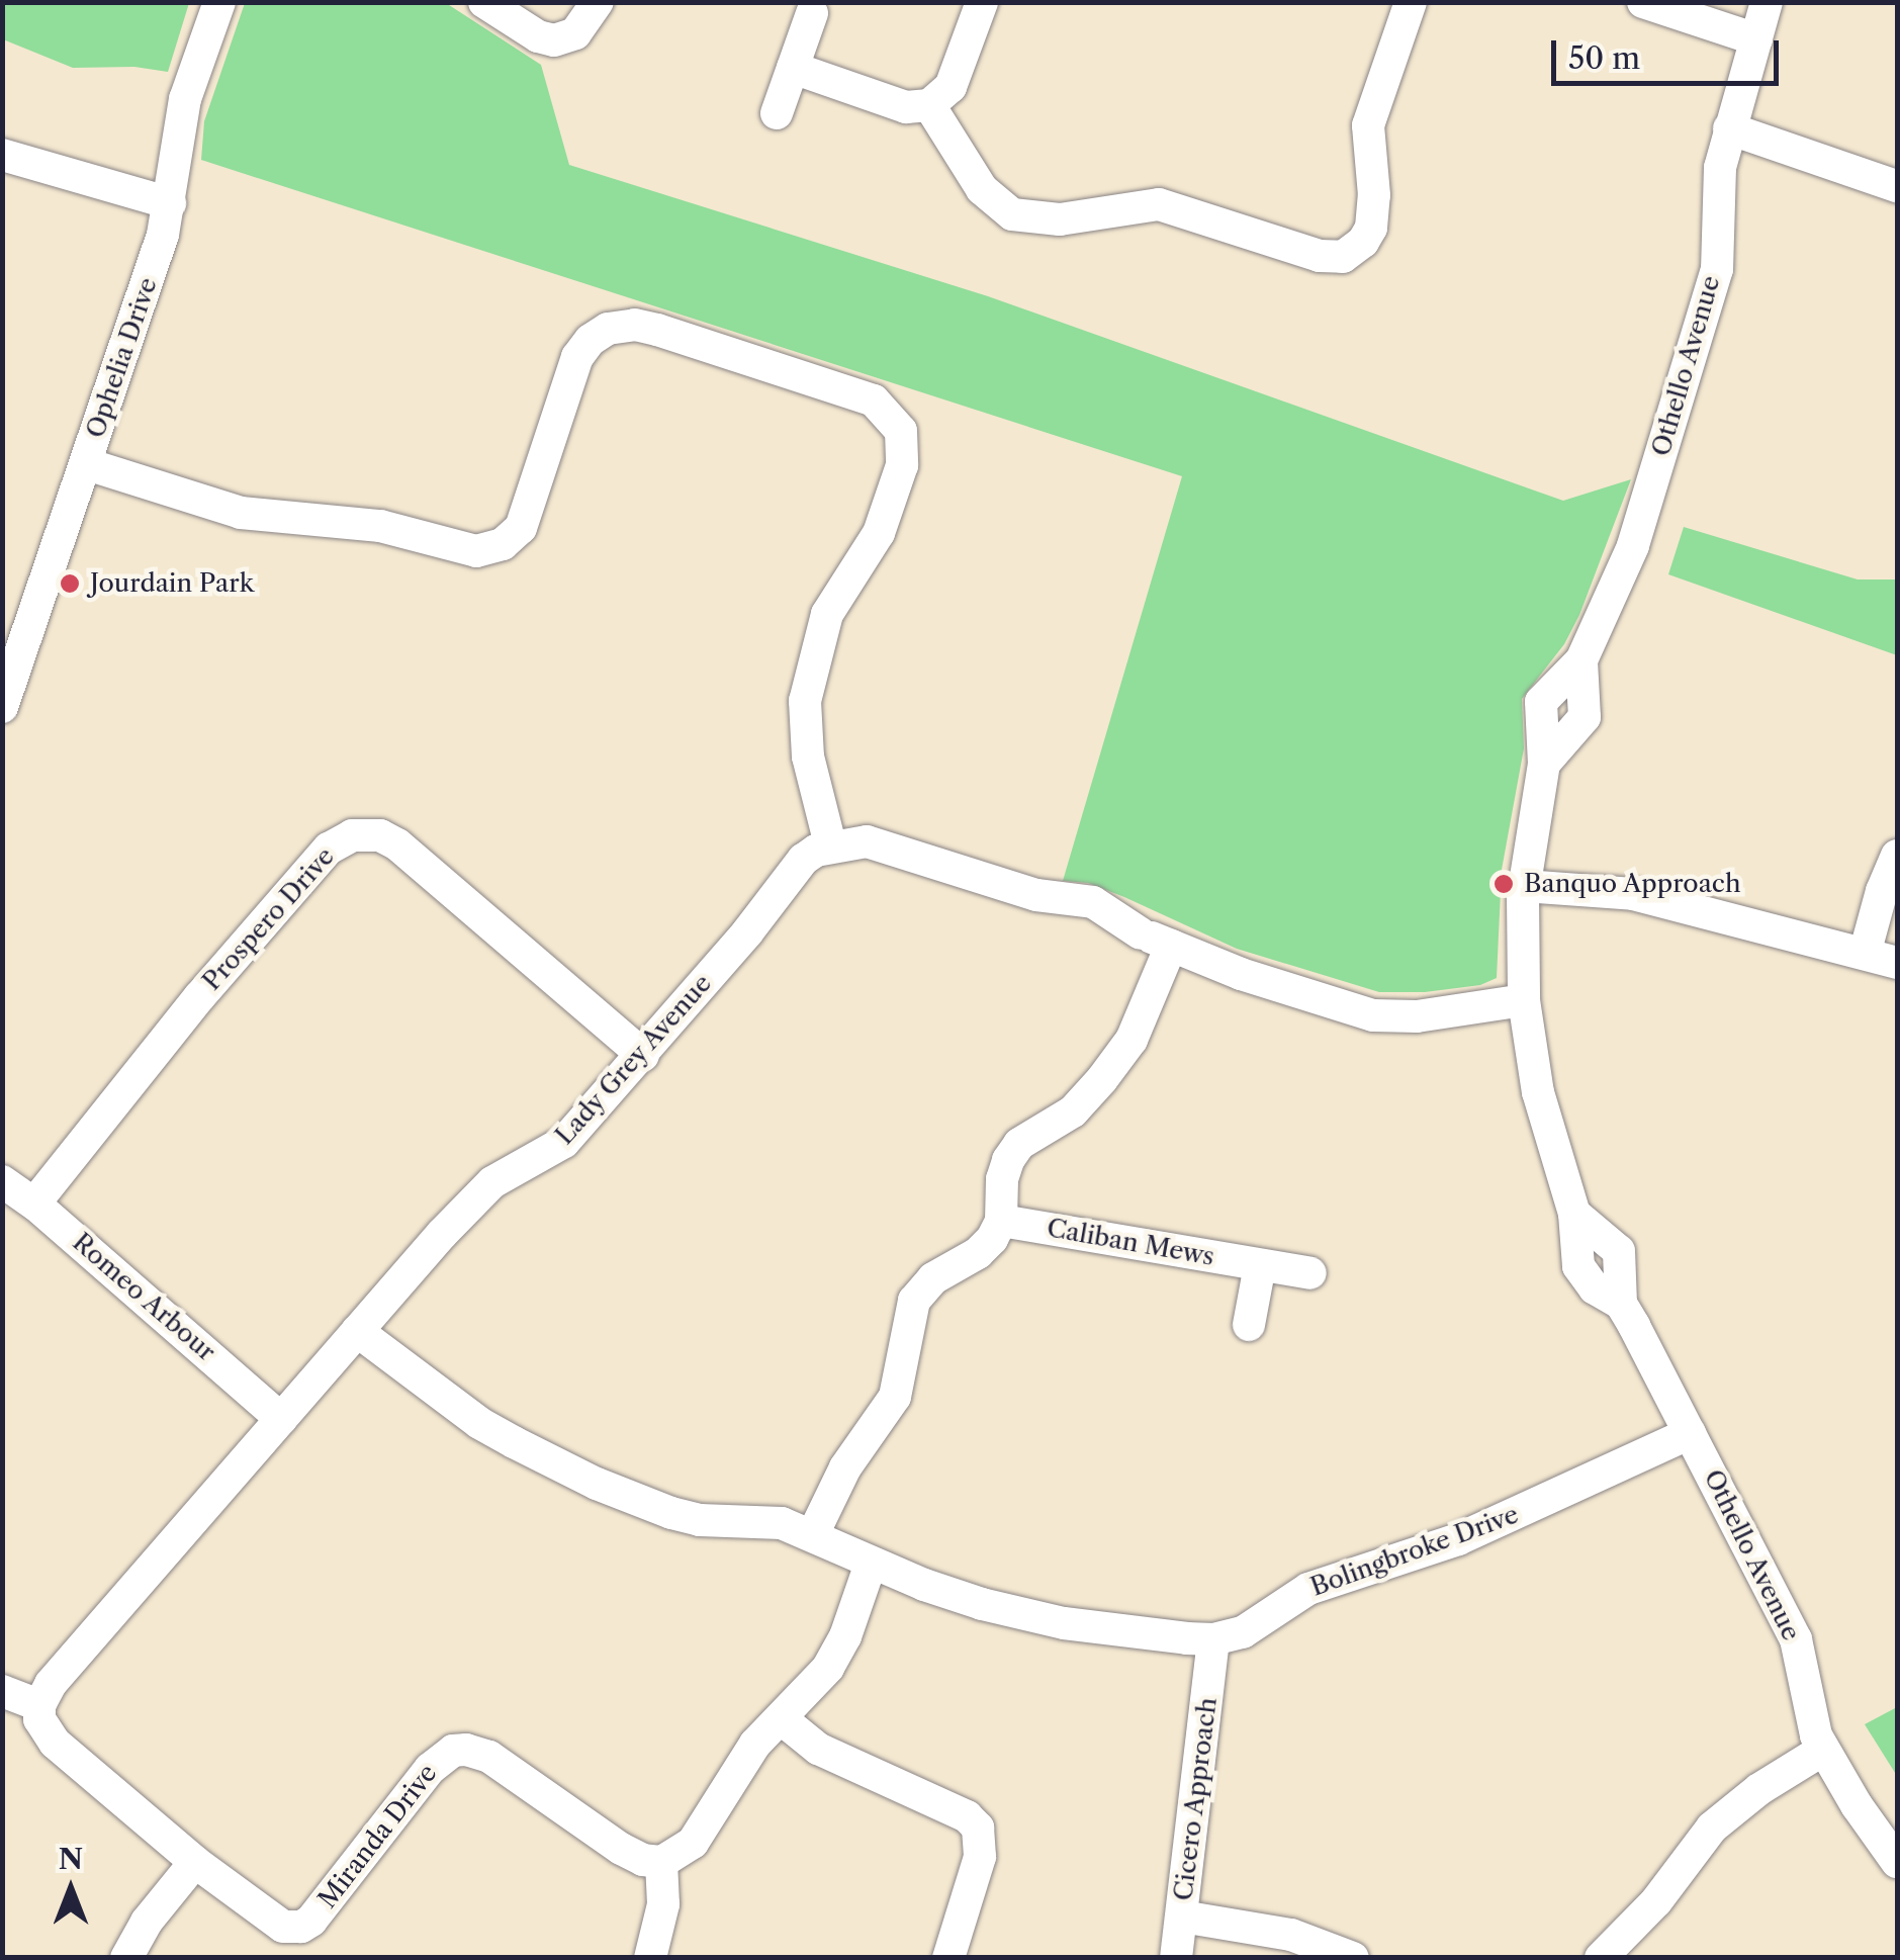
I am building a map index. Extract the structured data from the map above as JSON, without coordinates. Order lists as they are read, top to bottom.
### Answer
{
  "streets": {
    "street": [
      "Ophelia Drive",
      "Othello Avenue",
      "Prospero Drive",
      "Lady Grey Avenue",
      "Caliban Mews",
      "Romeo Arbour",
      "Bolingbroke Drive",
      "Cicero Approach",
      "Miranda Drive"
    ]
  },
  "crossings": [
    ["Othello Avenue", "Bolingbroke Drive"],
    ["Prospero Drive", "Lady Grey Avenue"],
    ["Prospero Drive", "Romeo Arbour"],
    ["Lady Grey Avenue", "Romeo Arbour"],
    ["Lady Grey Avenue", "Bolingbroke Drive"],
    ["Bolingbroke Drive", "Cicero Approach"]
  ],
  "places": ["Jourdain Park", "Banquo Approach"],
  "scale_bar": "50 m",
  "north": "top"
}
